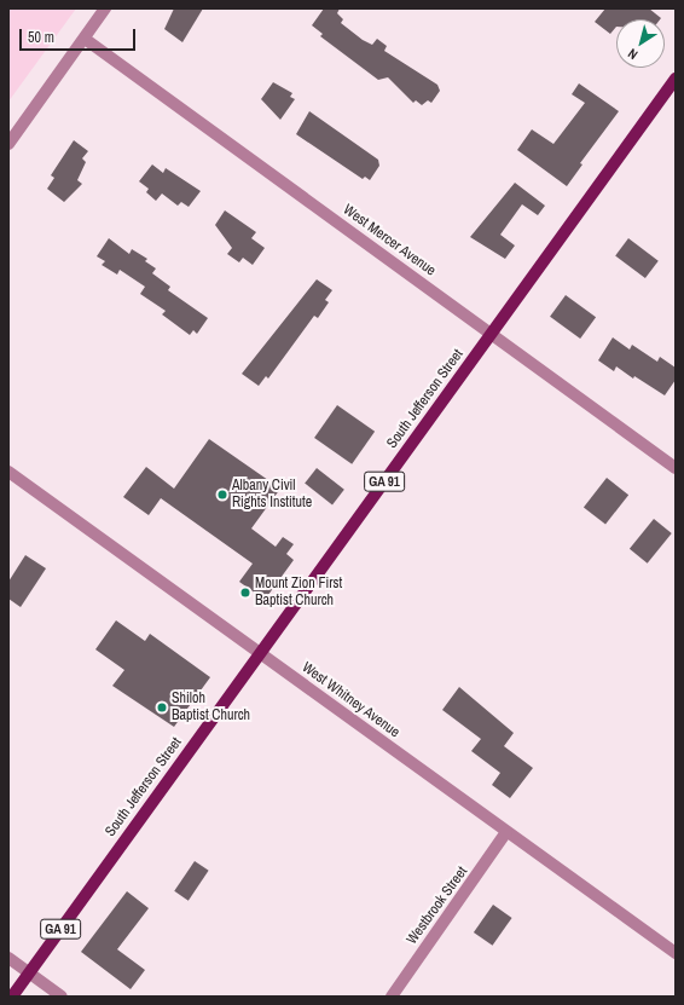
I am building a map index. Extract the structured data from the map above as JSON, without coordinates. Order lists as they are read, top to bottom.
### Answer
{
  "streets": {
    "main road": ["South Jefferson Street", "GA 91"],
    "street": ["West Mercer Avenue", "West Whitney Avenue", "Westbrook Street"]
  },
  "crossings": [
    ["West Mercer Avenue", "South Jefferson Street"],
    ["South Jefferson Street", "West Whitney Avenue"],
    ["West Whitney Avenue", "Westbrook Street"]
  ],
  "places": ["Albany Civil Rights Institute", "Mount Zion First Baptist Church", "Shiloh Baptist Church"],
  "scale_bar": "50 m",
  "north": "bottom left"
}
